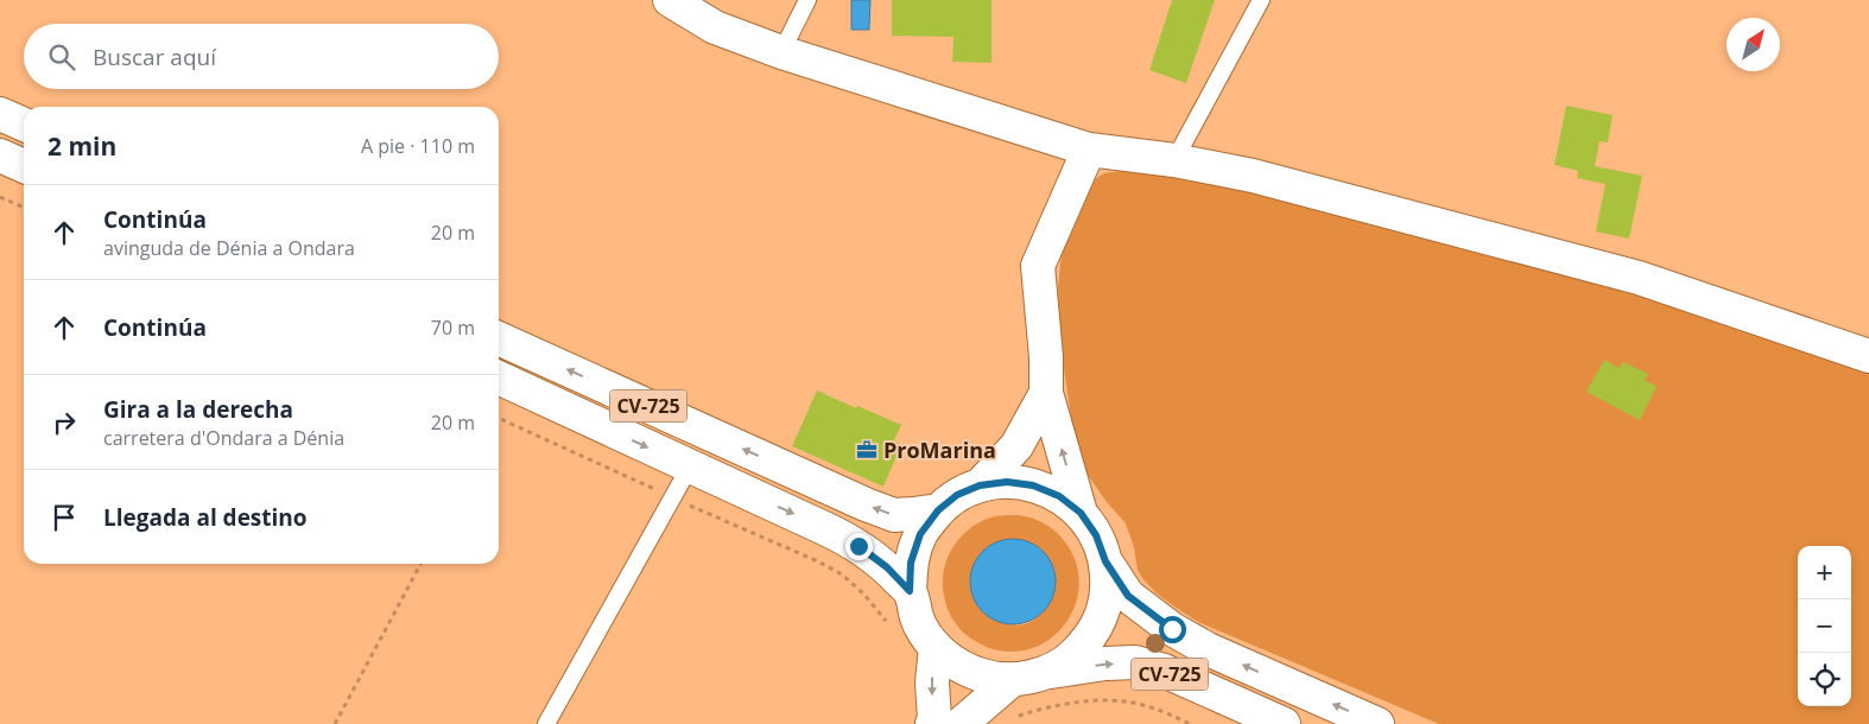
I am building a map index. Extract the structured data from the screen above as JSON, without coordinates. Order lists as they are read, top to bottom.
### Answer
{
  "streets": {
    "main road": ["CV-725"]
  },
  "places": {
    "office": ["ProMarina"]
  },
  "north": "top right",
  "page": {
    "search": "Buscar aquí",
    "heading": ["2 min", "A pie · 110 m"],
    "list": [
      ["Continúa", "avinguda de Dénia a Ondara", "20 m"],
      ["Continúa", "70 m"],
      ["Gira a la derecha", "carretera d'Ondara a Dénia", "20 m"],
      "Llegada al destino"
    ],
    "map_buttons": ["+", "−"]
  }
}
